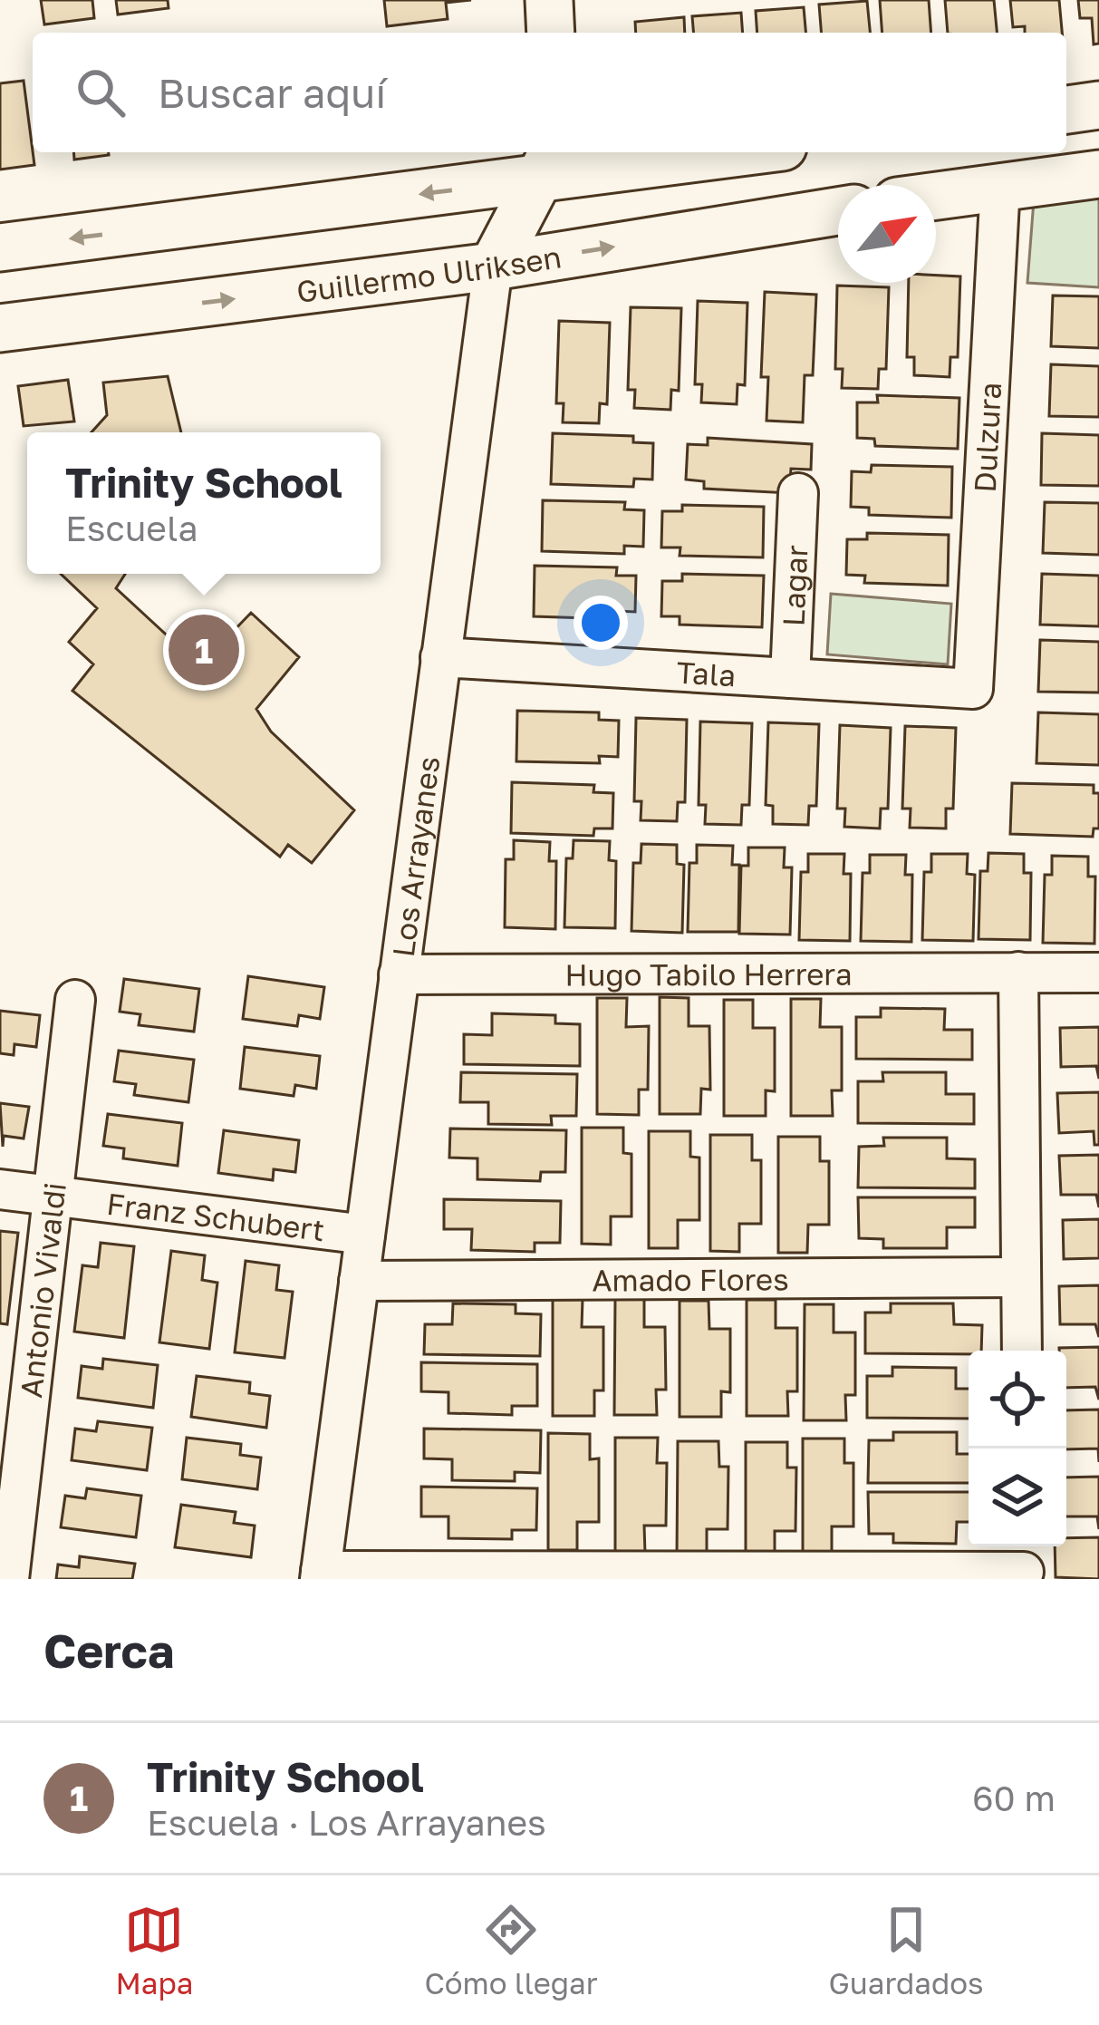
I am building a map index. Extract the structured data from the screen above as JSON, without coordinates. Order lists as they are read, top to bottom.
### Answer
{
  "streets": {
    "street": [
      "Guillermo Ulriksen",
      "Dulzura",
      "Lagar",
      "Tala",
      "Los Arrayanes",
      "Hugo Tabilo Herrera",
      "Franz Schubert",
      "Amado Flores",
      "Antonio Vivaldi"
    ]
  },
  "crossings": [
    ["Guillermo Ulriksen", "Los Arrayanes"],
    ["Dulzura", "Tala"],
    ["Lagar", "Tala"],
    ["Tala", "Los Arrayanes"],
    ["Los Arrayanes", "Hugo Tabilo Herrera"],
    ["Los Arrayanes", "Franz Schubert"],
    ["Los Arrayanes", "Amado Flores"],
    ["Franz Schubert", "Antonio Vivaldi"]
  ],
  "north": "top right",
  "page": {
    "search": "Buscar aquí",
    "popup": ["Trinity School", "Escuela"],
    "pins": "1",
    "heading": "Cerca",
    "list": [
      {
        "mark": "1",
        "name": "Trinity School",
        "note": "Escuela · Los Arrayanes",
        "value": "60 m"
      }
    ],
    "nav": ["Mapa", "Cómo llegar", "Guardados"]
  }
}
